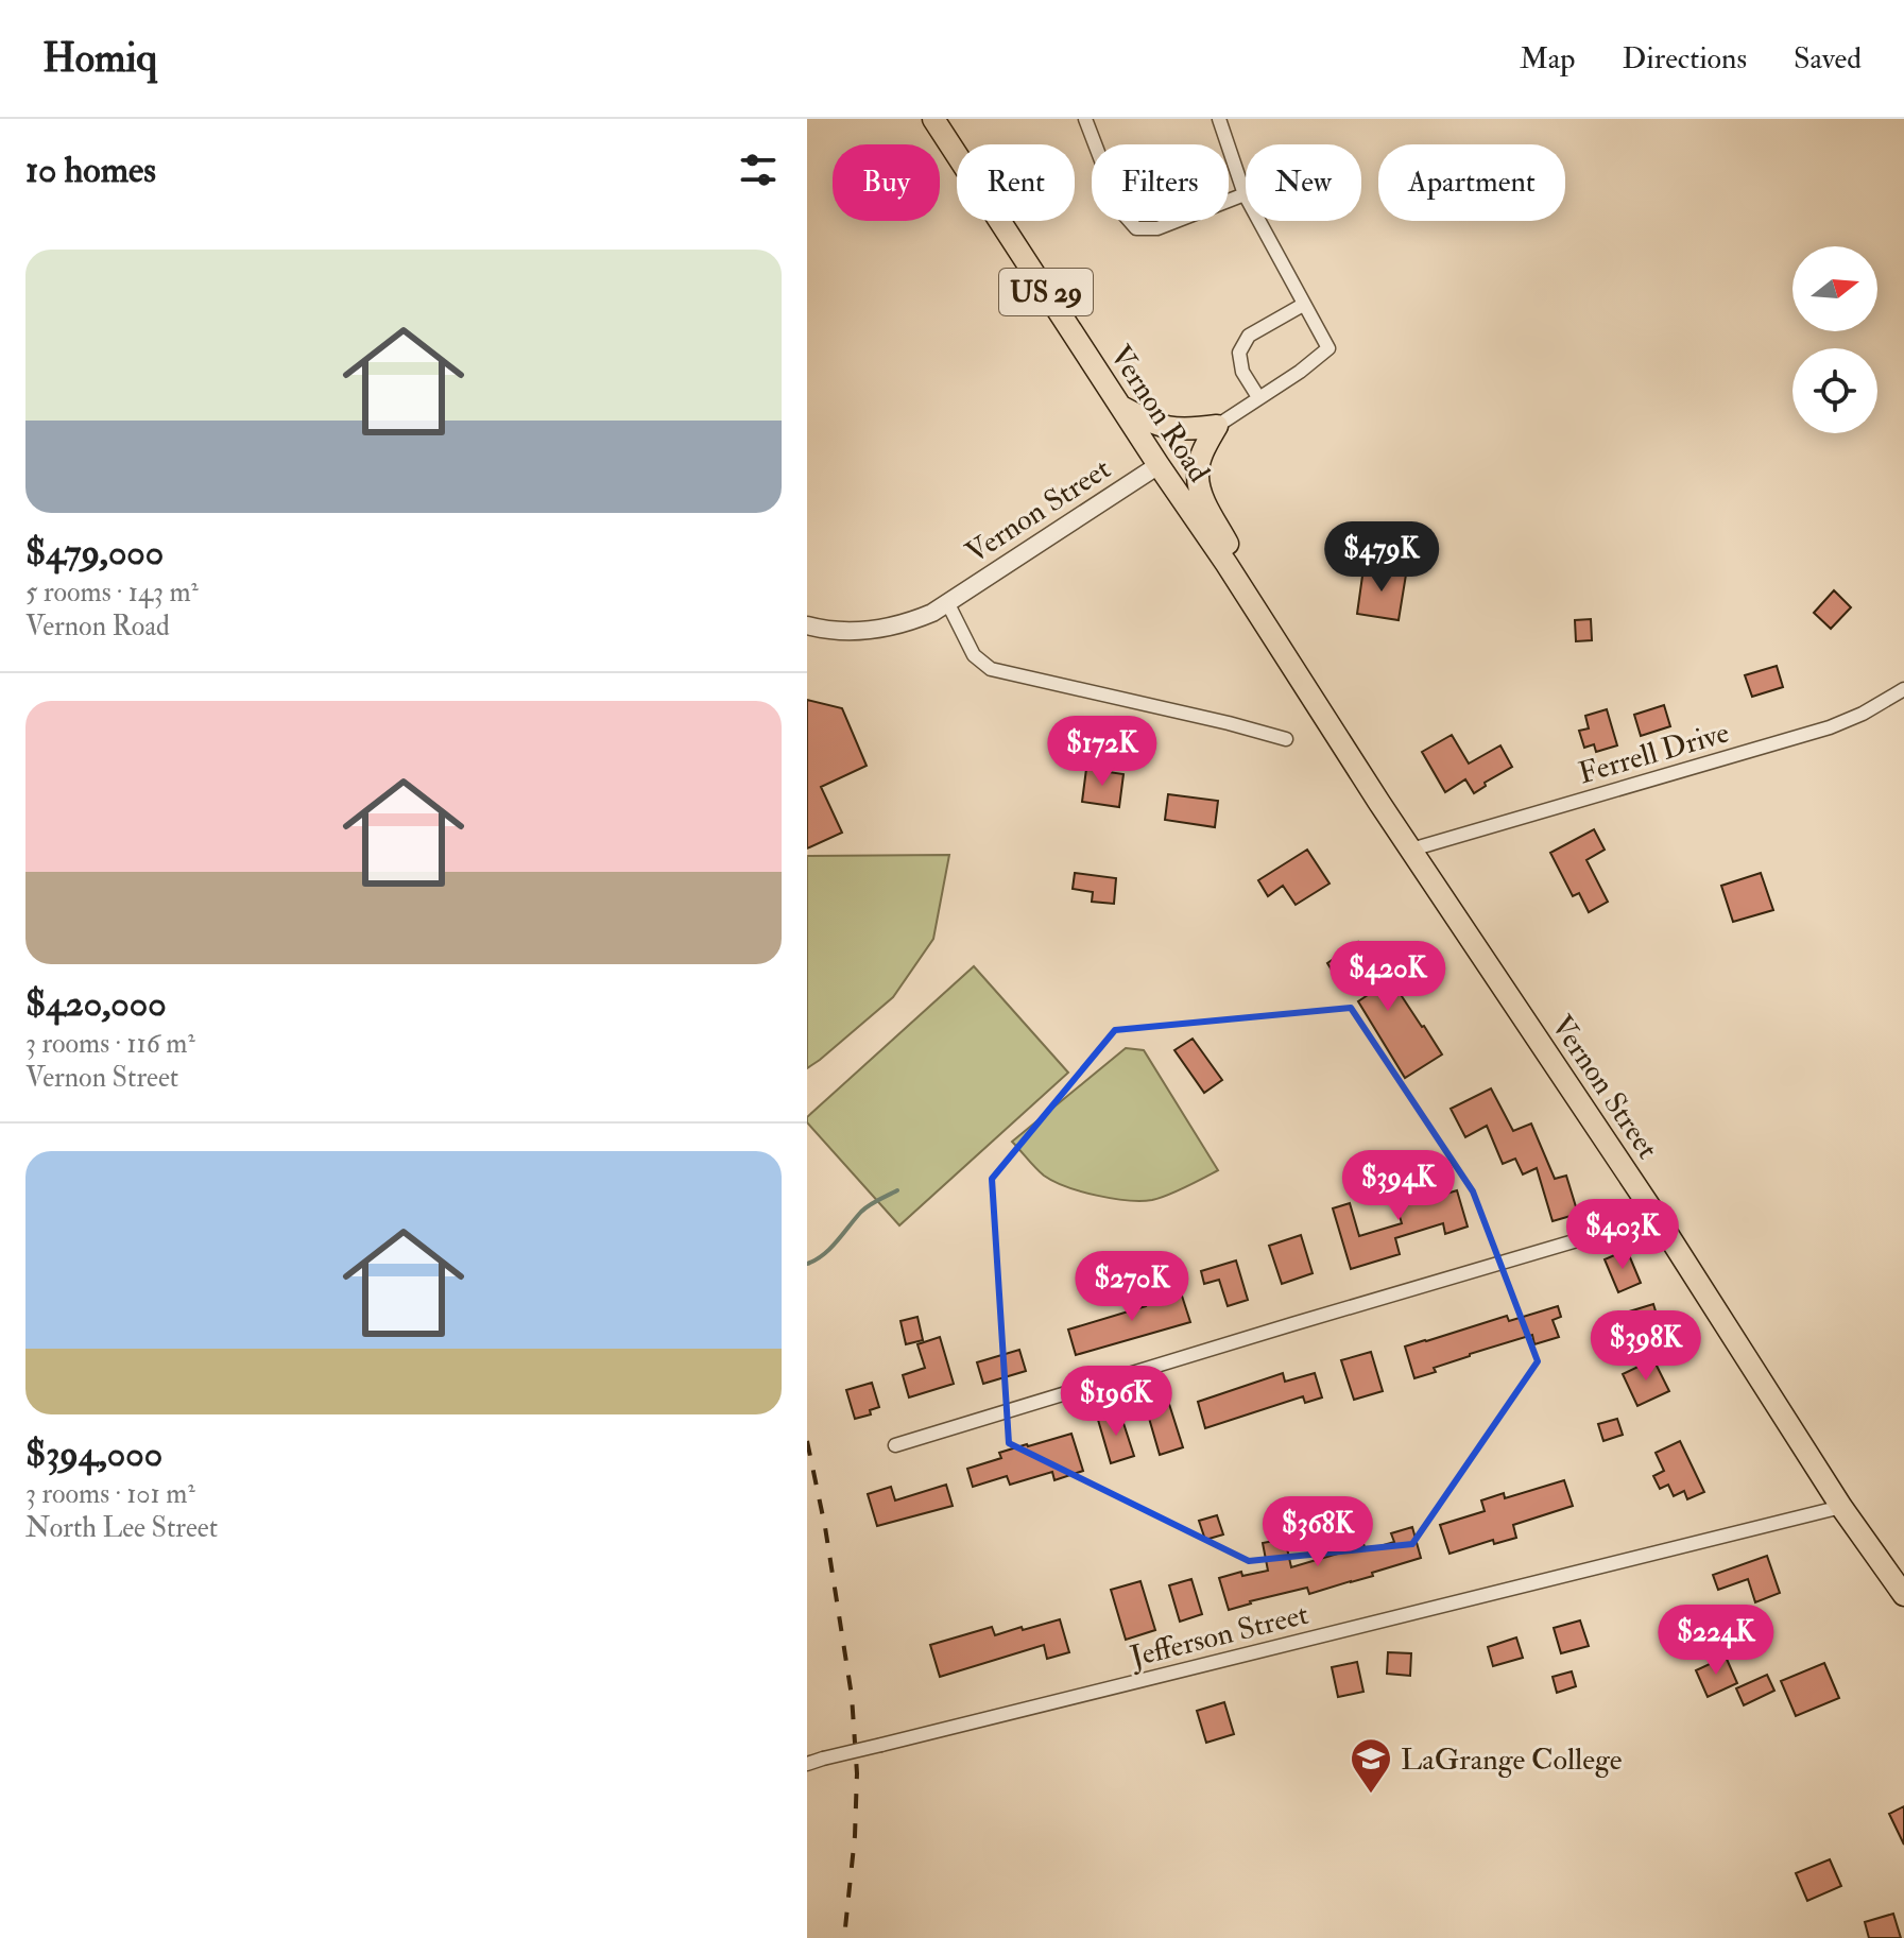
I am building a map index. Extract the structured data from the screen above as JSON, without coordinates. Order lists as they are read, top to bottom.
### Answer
{
  "streets": {
    "main road": ["US 29", "Vernon Road", "Vernon Street"],
    "street": ["Ferrell Drive", "Jefferson Street"]
  },
  "crossings": [
    ["Vernon Road", "Vernon Street"],
    ["Vernon Street", "Ferrell Drive"],
    ["Vernon Street", "Jefferson Street"]
  ],
  "places": {
    "school or university": ["LaGrange College"]
  },
  "north": "right",
  "page": {
    "header": "Homiq",
    "nav": ["Map", "Directions", "Saved"],
    "heading": "10 homes",
    "chip": [
      "Buy",
      "Rent",
      "Filters",
      "New",
      "Apartment"
    ],
    "list": [
      {
        "name": "$479,000",
        "note": "5 rooms · 143 m² · Vernon Road"
      },
      {
        "name": "$420,000",
        "note": "3 rooms · 116 m² · Vernon Street"
      },
      {
        "name": "$394,000",
        "note": "3 rooms · 101 m² · North Lee Street"
      }
    ],
    "price": [
      "$479K",
      "$172K",
      "$420K",
      "$394K",
      "$403K",
      "$270K",
      "$398K",
      "$196K",
      "$368K",
      "$224K"
    ]
  }
}
